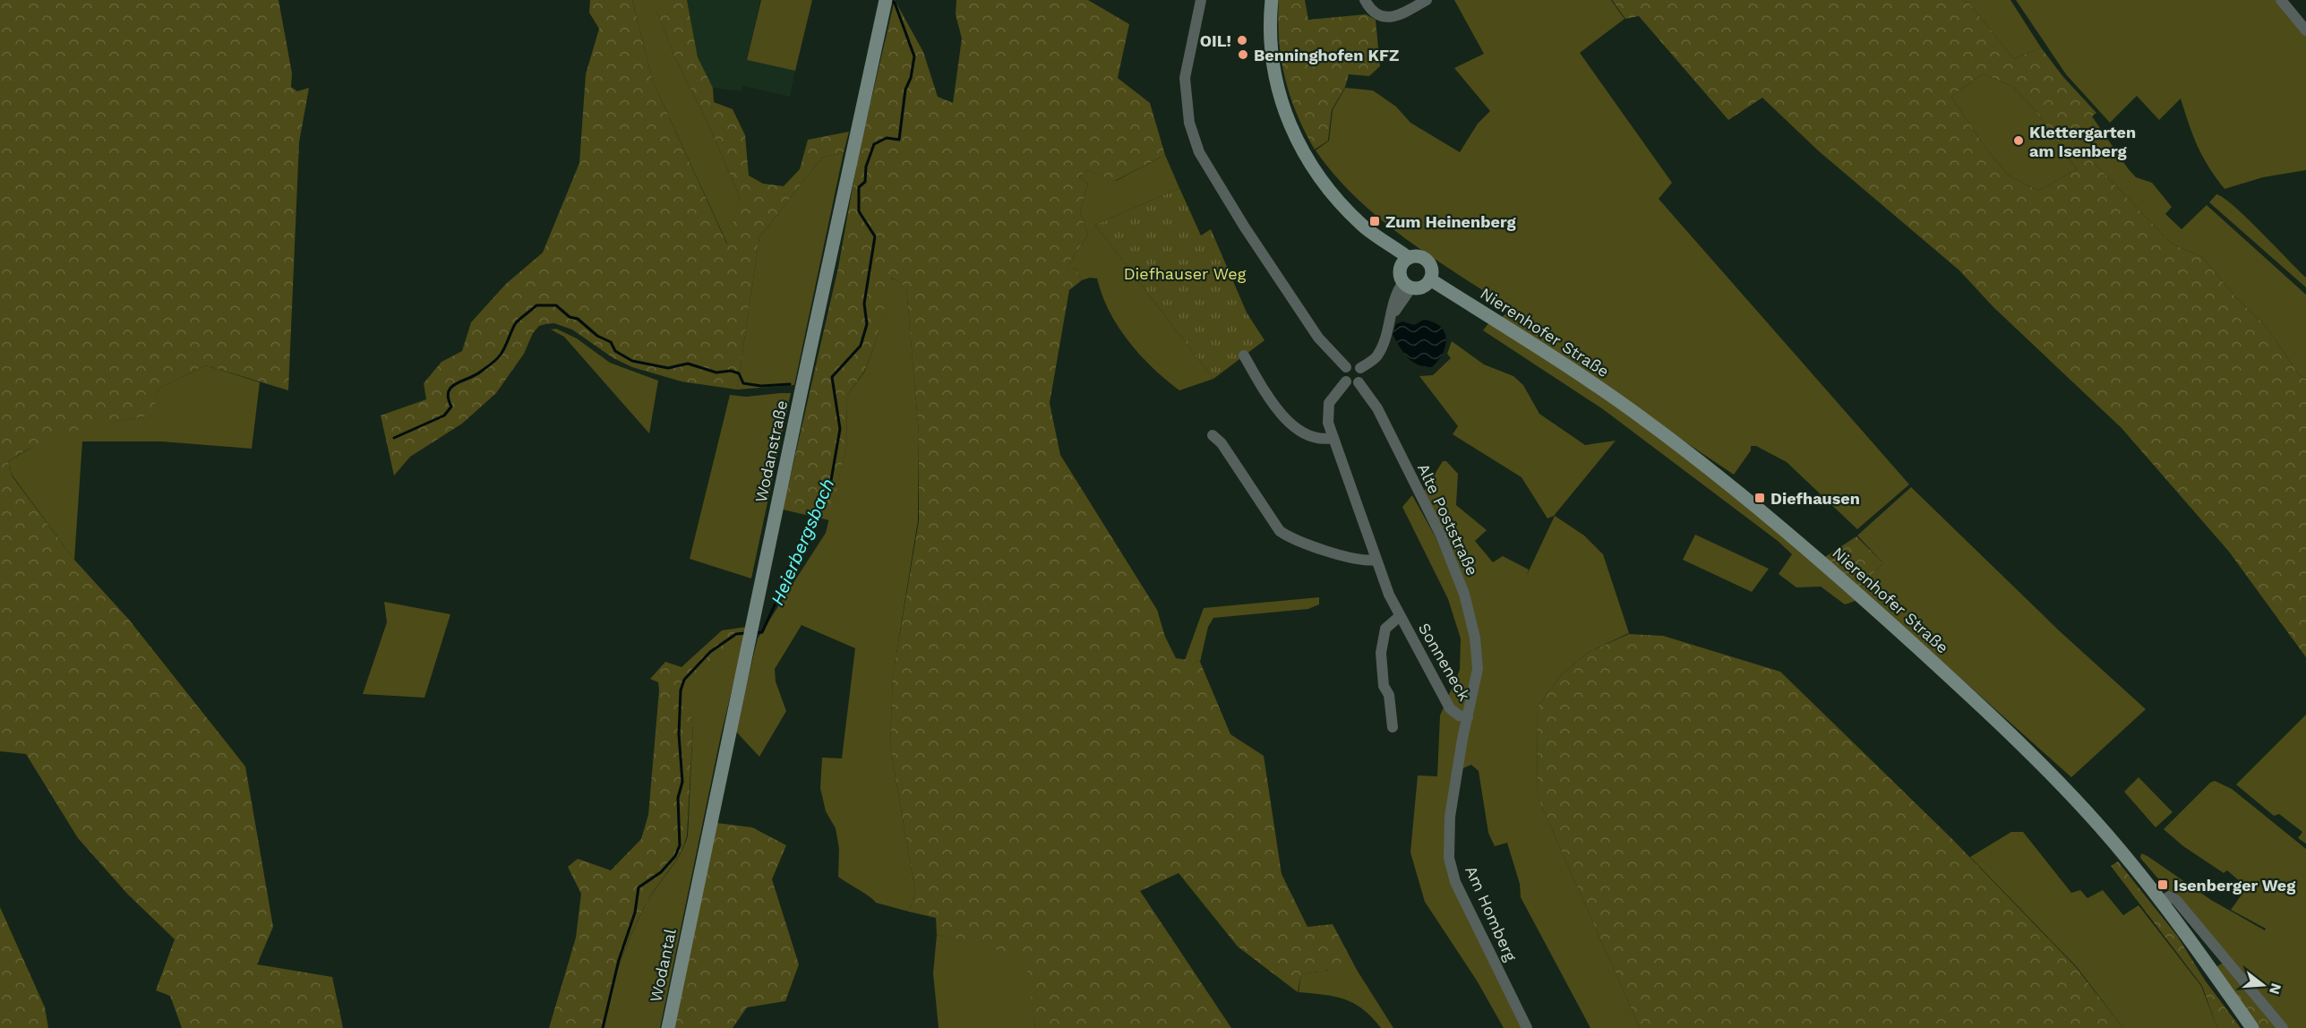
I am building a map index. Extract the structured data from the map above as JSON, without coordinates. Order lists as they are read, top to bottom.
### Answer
{
  "streets": {
    "main road": ["Nierenhofer Straße", "Wodanstraße", "Wodantal"],
    "street": ["Alte Poststraße", "Sonneneck", "Am Homberg"]
  },
  "crossings": [
    ["Wodanstraße", "Wodantal"],
    ["Alte Poststraße", "Sonneneck"],
    ["Alte Poststraße", "Am Homberg"]
  ],
  "water": ["Heierbergsbach"],
  "parks": ["Diefhauser Weg"],
  "places": {
    "other": ["OIL!", "Benninghofen KFZ", "Klettergarten am Isenberg"],
    "transit": ["Zum Heinenberg", "Diefhausen", "Isenberger Weg"]
  },
  "north": "right"
}
